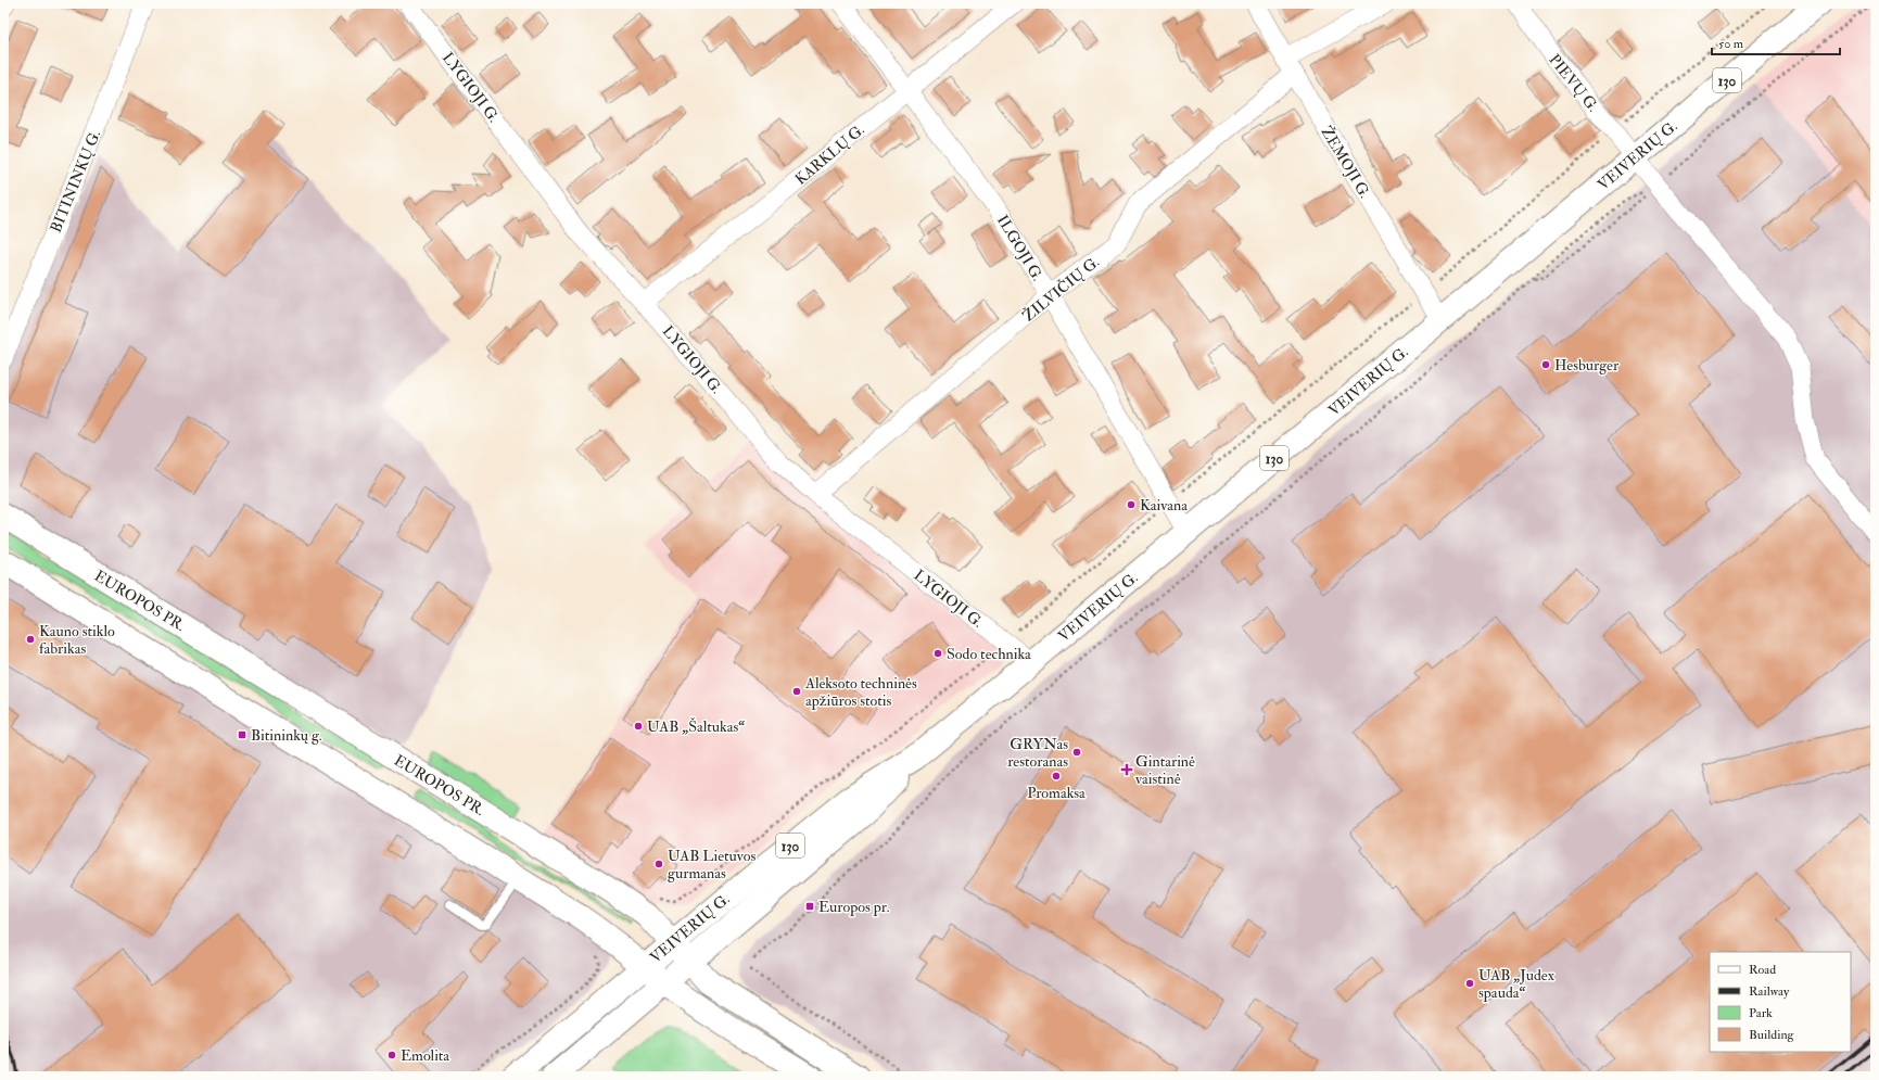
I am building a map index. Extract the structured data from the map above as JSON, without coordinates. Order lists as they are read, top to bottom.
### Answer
{
  "streets": {
    "main road": ["130", "VEIVERIŲ G.", "EUROPOS PR."],
    "street": [
      "PIEVŲ G.",
      "LYGIOJI G.",
      "KARKLŲ G.",
      "ŽEMOJI G.",
      "BITININKŲ G.",
      "ILGOJI G.",
      "ŽILVIČIŲ G."
    ]
  },
  "crossings": [
    ["PIEVŲ G.", "VEIVERIŲ G."],
    ["LYGIOJI G.", "KARKLŲ G."],
    ["LYGIOJI G.", "VEIVERIŲ G."],
    ["LYGIOJI G.", "ŽILVIČIŲ G."],
    ["KARKLŲ G.", "ILGOJI G."],
    ["VEIVERIŲ G.", "ŽEMOJI G."],
    ["VEIVERIŲ G.", "ILGOJI G."],
    ["VEIVERIŲ G.", "EUROPOS PR."],
    ["ŽEMOJI G.", "ŽILVIČIŲ G."],
    ["ILGOJI G.", "ŽILVIČIŲ G."]
  ],
  "places": {
    "other": [
      "Hesburger",
      "Kaivana",
      "Kauno stiklo fabrikas",
      "Sodo technika",
      "Aleksoto techninės apžiūros stotis",
      "UAB „Šaltukas“",
      "GRYNas restoranas",
      "Promaksa",
      "UAB Lietuvos gurmanas",
      "UAB „Judex spauda“",
      "Emolita"
    ],
    "transit": ["Bitininkų g.", "Europos pr."],
    "health": ["Gintarinė vaistinė"]
  },
  "legend": [
    "Road",
    "Railway",
    "Park",
    "Building"
  ],
  "scale_bar": "50 m"
}
